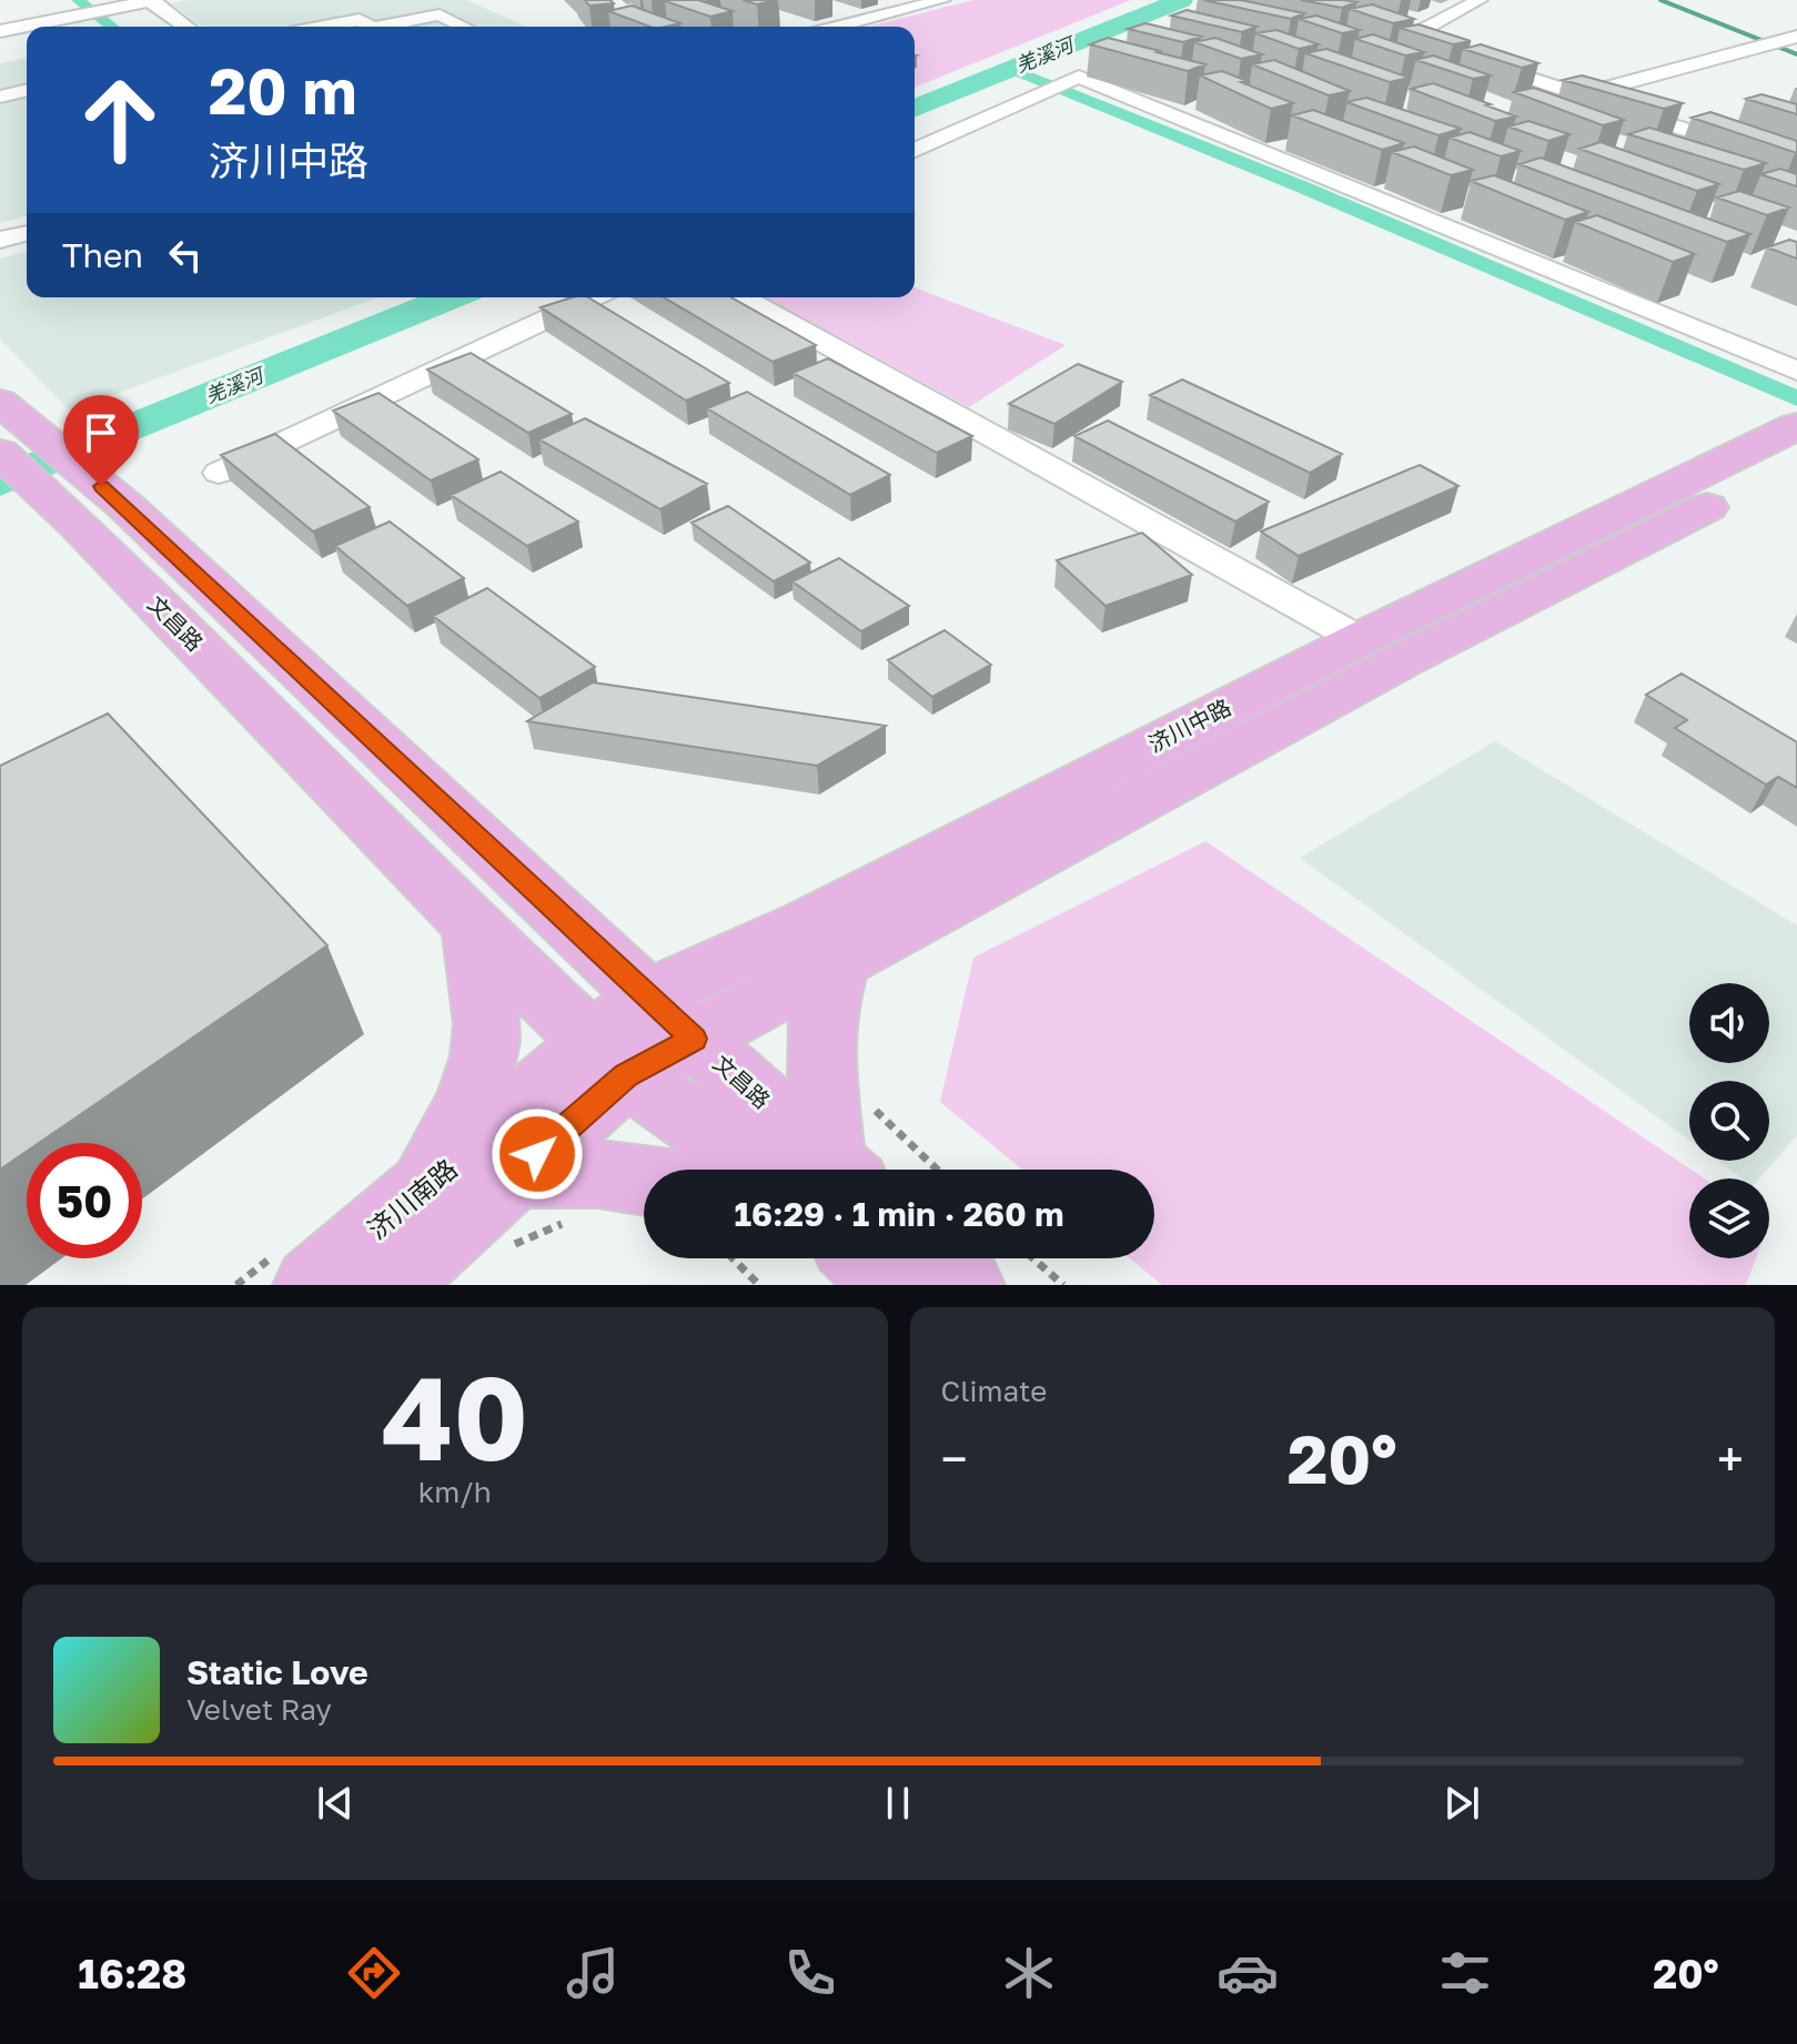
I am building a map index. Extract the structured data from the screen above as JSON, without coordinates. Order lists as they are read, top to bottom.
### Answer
{
  "streets": {
    "main road": ["文昌路", "济川中路", "济川南路"]
  },
  "crossings": [
    ["文昌路", "济川中路"],
    ["文昌路", "济川南路"],
    ["济川中路", "济川南路"]
  ],
  "water": ["羌溪河"],
  "page": {
    "turn": ["20 m", "济川中路"],
    "then": "Then",
    "limit": "50",
    "trip": "16:29 · 1 min · 260 m",
    "tile": [
      ["40", "km/h"],
      "Climate"
    ],
    "heat": ["−", "20°", "+"],
    "song": ["Static Love", "Velvet Ray"],
    "tabs": ["16:28", "20°"]
  }
}
